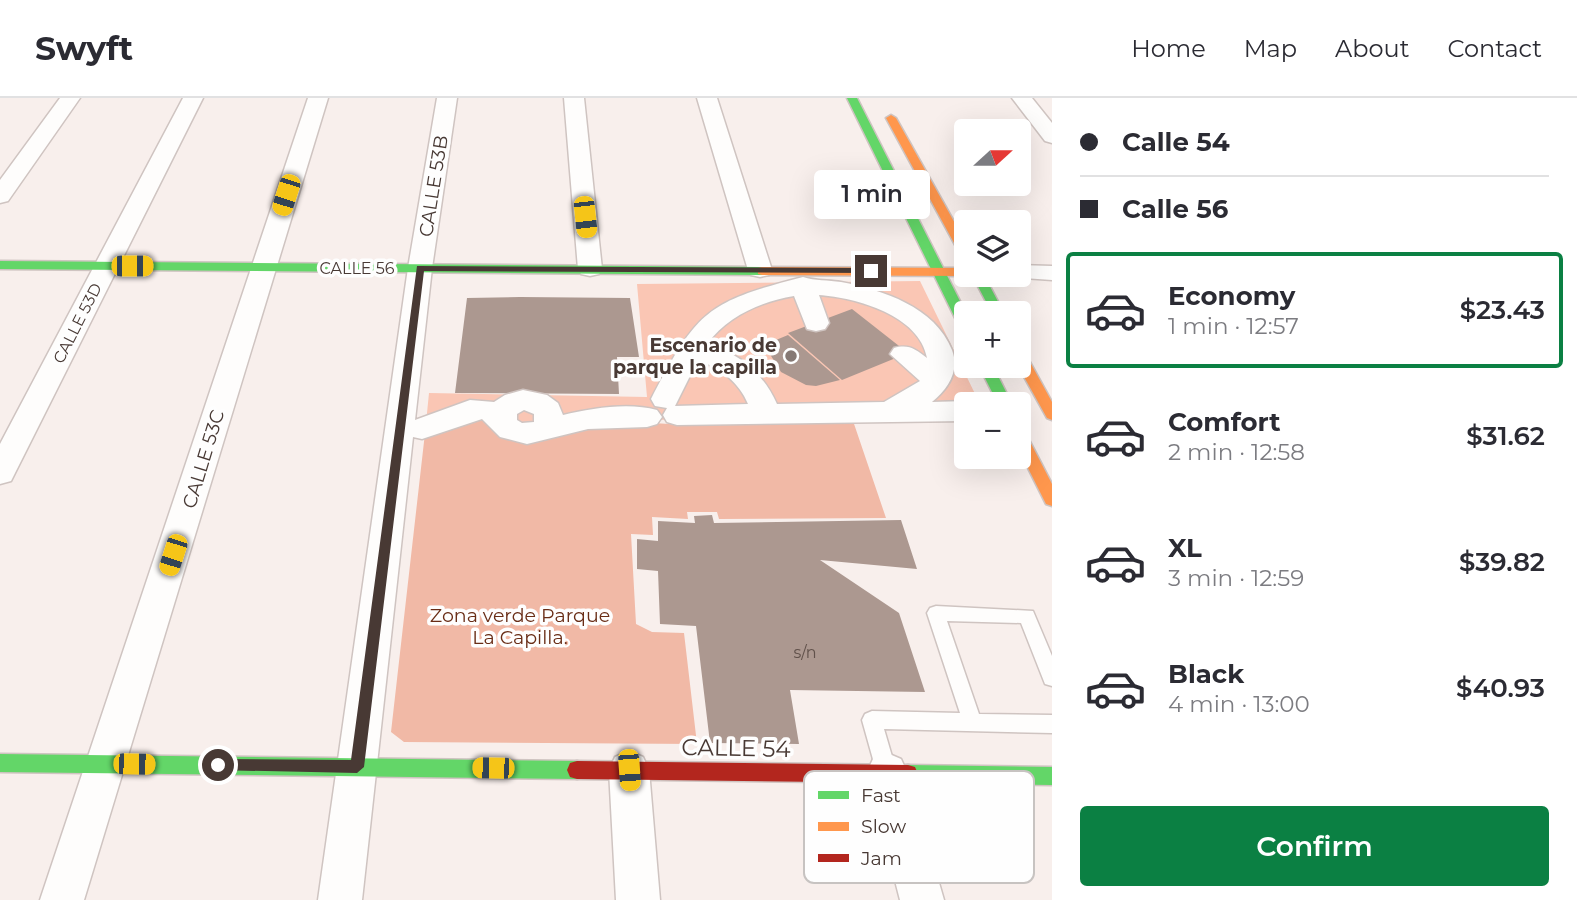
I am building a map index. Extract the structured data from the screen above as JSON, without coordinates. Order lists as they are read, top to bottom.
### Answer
{
  "streets": {
    "street": [
      "CALLE 53B",
      "CALLE 56",
      "CALLE 53D",
      "CALLE 53C",
      "CALLE 54"
    ]
  },
  "crossings": [
    ["CALLE 53B", "CALLE 56"],
    ["CALLE 53B", "CALLE 54"],
    ["CALLE 56", "CALLE 53D"],
    ["CALLE 56", "CALLE 53C"],
    ["CALLE 53C", "CALLE 54"]
  ],
  "parks": ["Zona verde Parque La Capilla."],
  "places": ["Escenario de parque la capilla"],
  "house_numbers": ["s/n"],
  "legend": ["Fast", "Slow", "Jam"],
  "north": "right",
  "page": {
    "header": "Swyft",
    "nav": [
      "Home",
      "Map",
      "About",
      "Contact"
    ],
    "banner": ["Calle 54", "Calle 56"],
    "map_buttons": ["+", "−"],
    "bubble": "1 min",
    "list": [
      {
        "name": "Economy",
        "note": "1 min · 12:57",
        "value": "$23.43"
      },
      {
        "name": "Comfort",
        "note": "2 min · 12:58",
        "value": "$31.62"
      },
      {
        "name": "XL",
        "note": "3 min · 12:59",
        "value": "$39.82"
      },
      {
        "name": "Black",
        "note": "4 min · 13:00",
        "value": "$40.93"
      }
    ],
    "buttons": "Confirm"
  }
}
